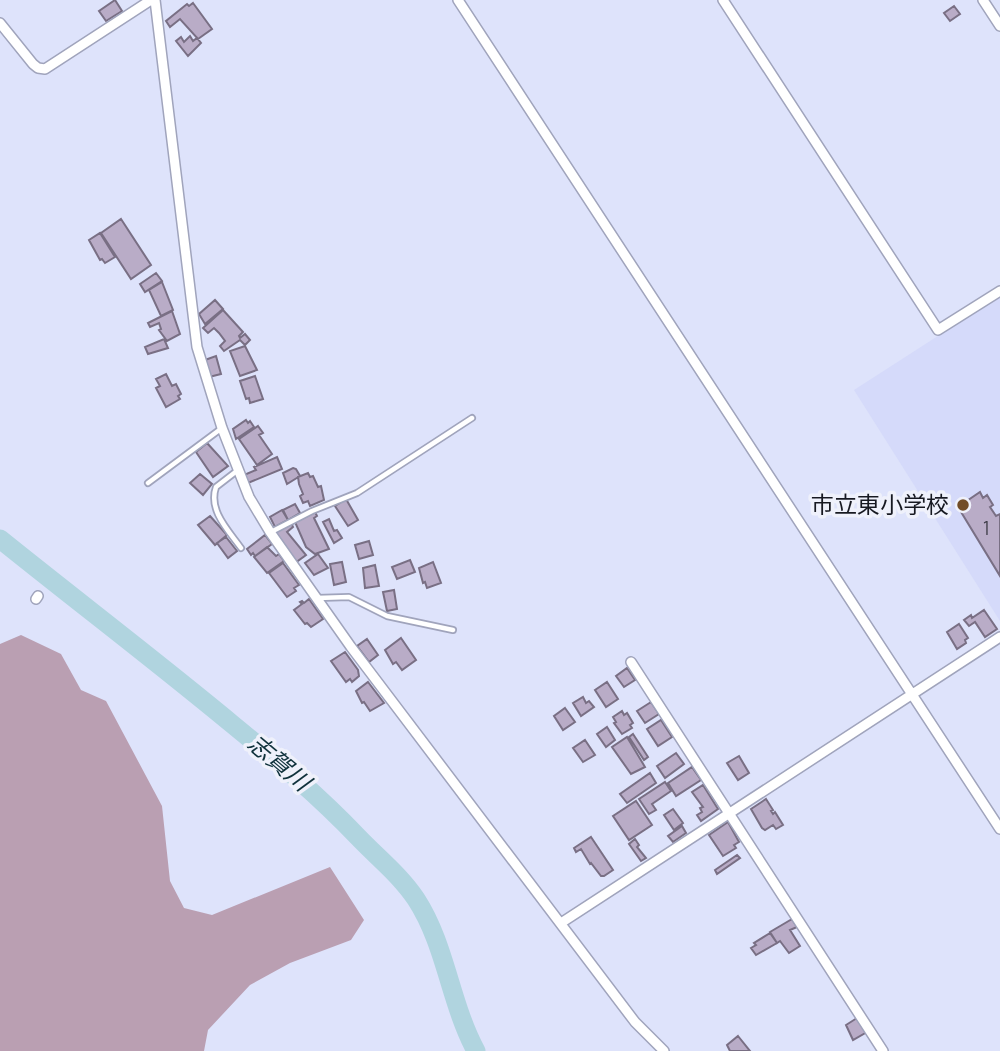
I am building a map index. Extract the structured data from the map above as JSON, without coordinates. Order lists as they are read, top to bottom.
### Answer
{
  "water": ["志賀川"],
  "places": ["市立東小学校"],
  "house_numbers": ["1"]
}
